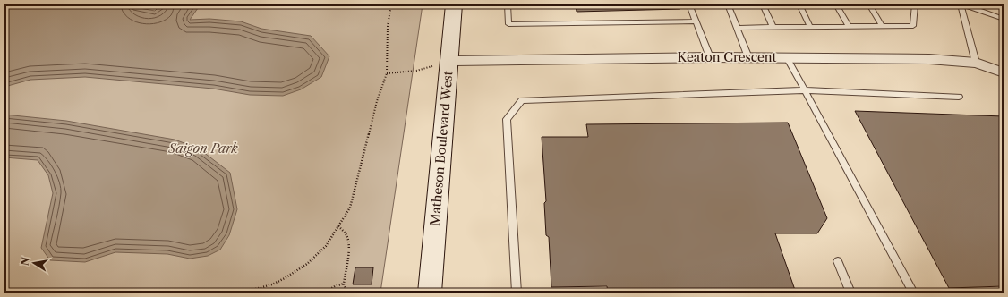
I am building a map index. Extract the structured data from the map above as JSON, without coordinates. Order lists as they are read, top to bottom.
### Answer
{
  "streets": {
    "street": ["Keaton Crescent", "Matheson Boulevard West"]
  },
  "crossings": [
    ["Keaton Crescent", "Matheson Boulevard West"]
  ],
  "parks": ["Saigon Park"],
  "north": "left"
}
